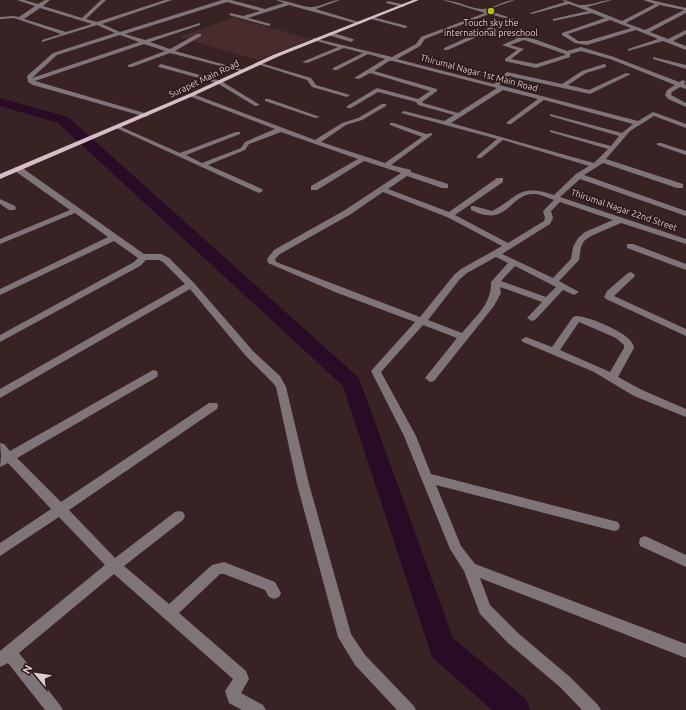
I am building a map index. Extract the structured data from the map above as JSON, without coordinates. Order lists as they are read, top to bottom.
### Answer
{
  "streets": {
    "main road": ["Surapet Main Road"],
    "street": ["Thirumal Nagar 1st Main Road", "Thirumal Nagar 22nd Street"]
  },
  "crossings": [
    ["Thirumal Nagar 1st Main Road", "Surapet Main Road"]
  ],
  "places": ["Touch sky the international preschool"],
  "north": "top left"
}
